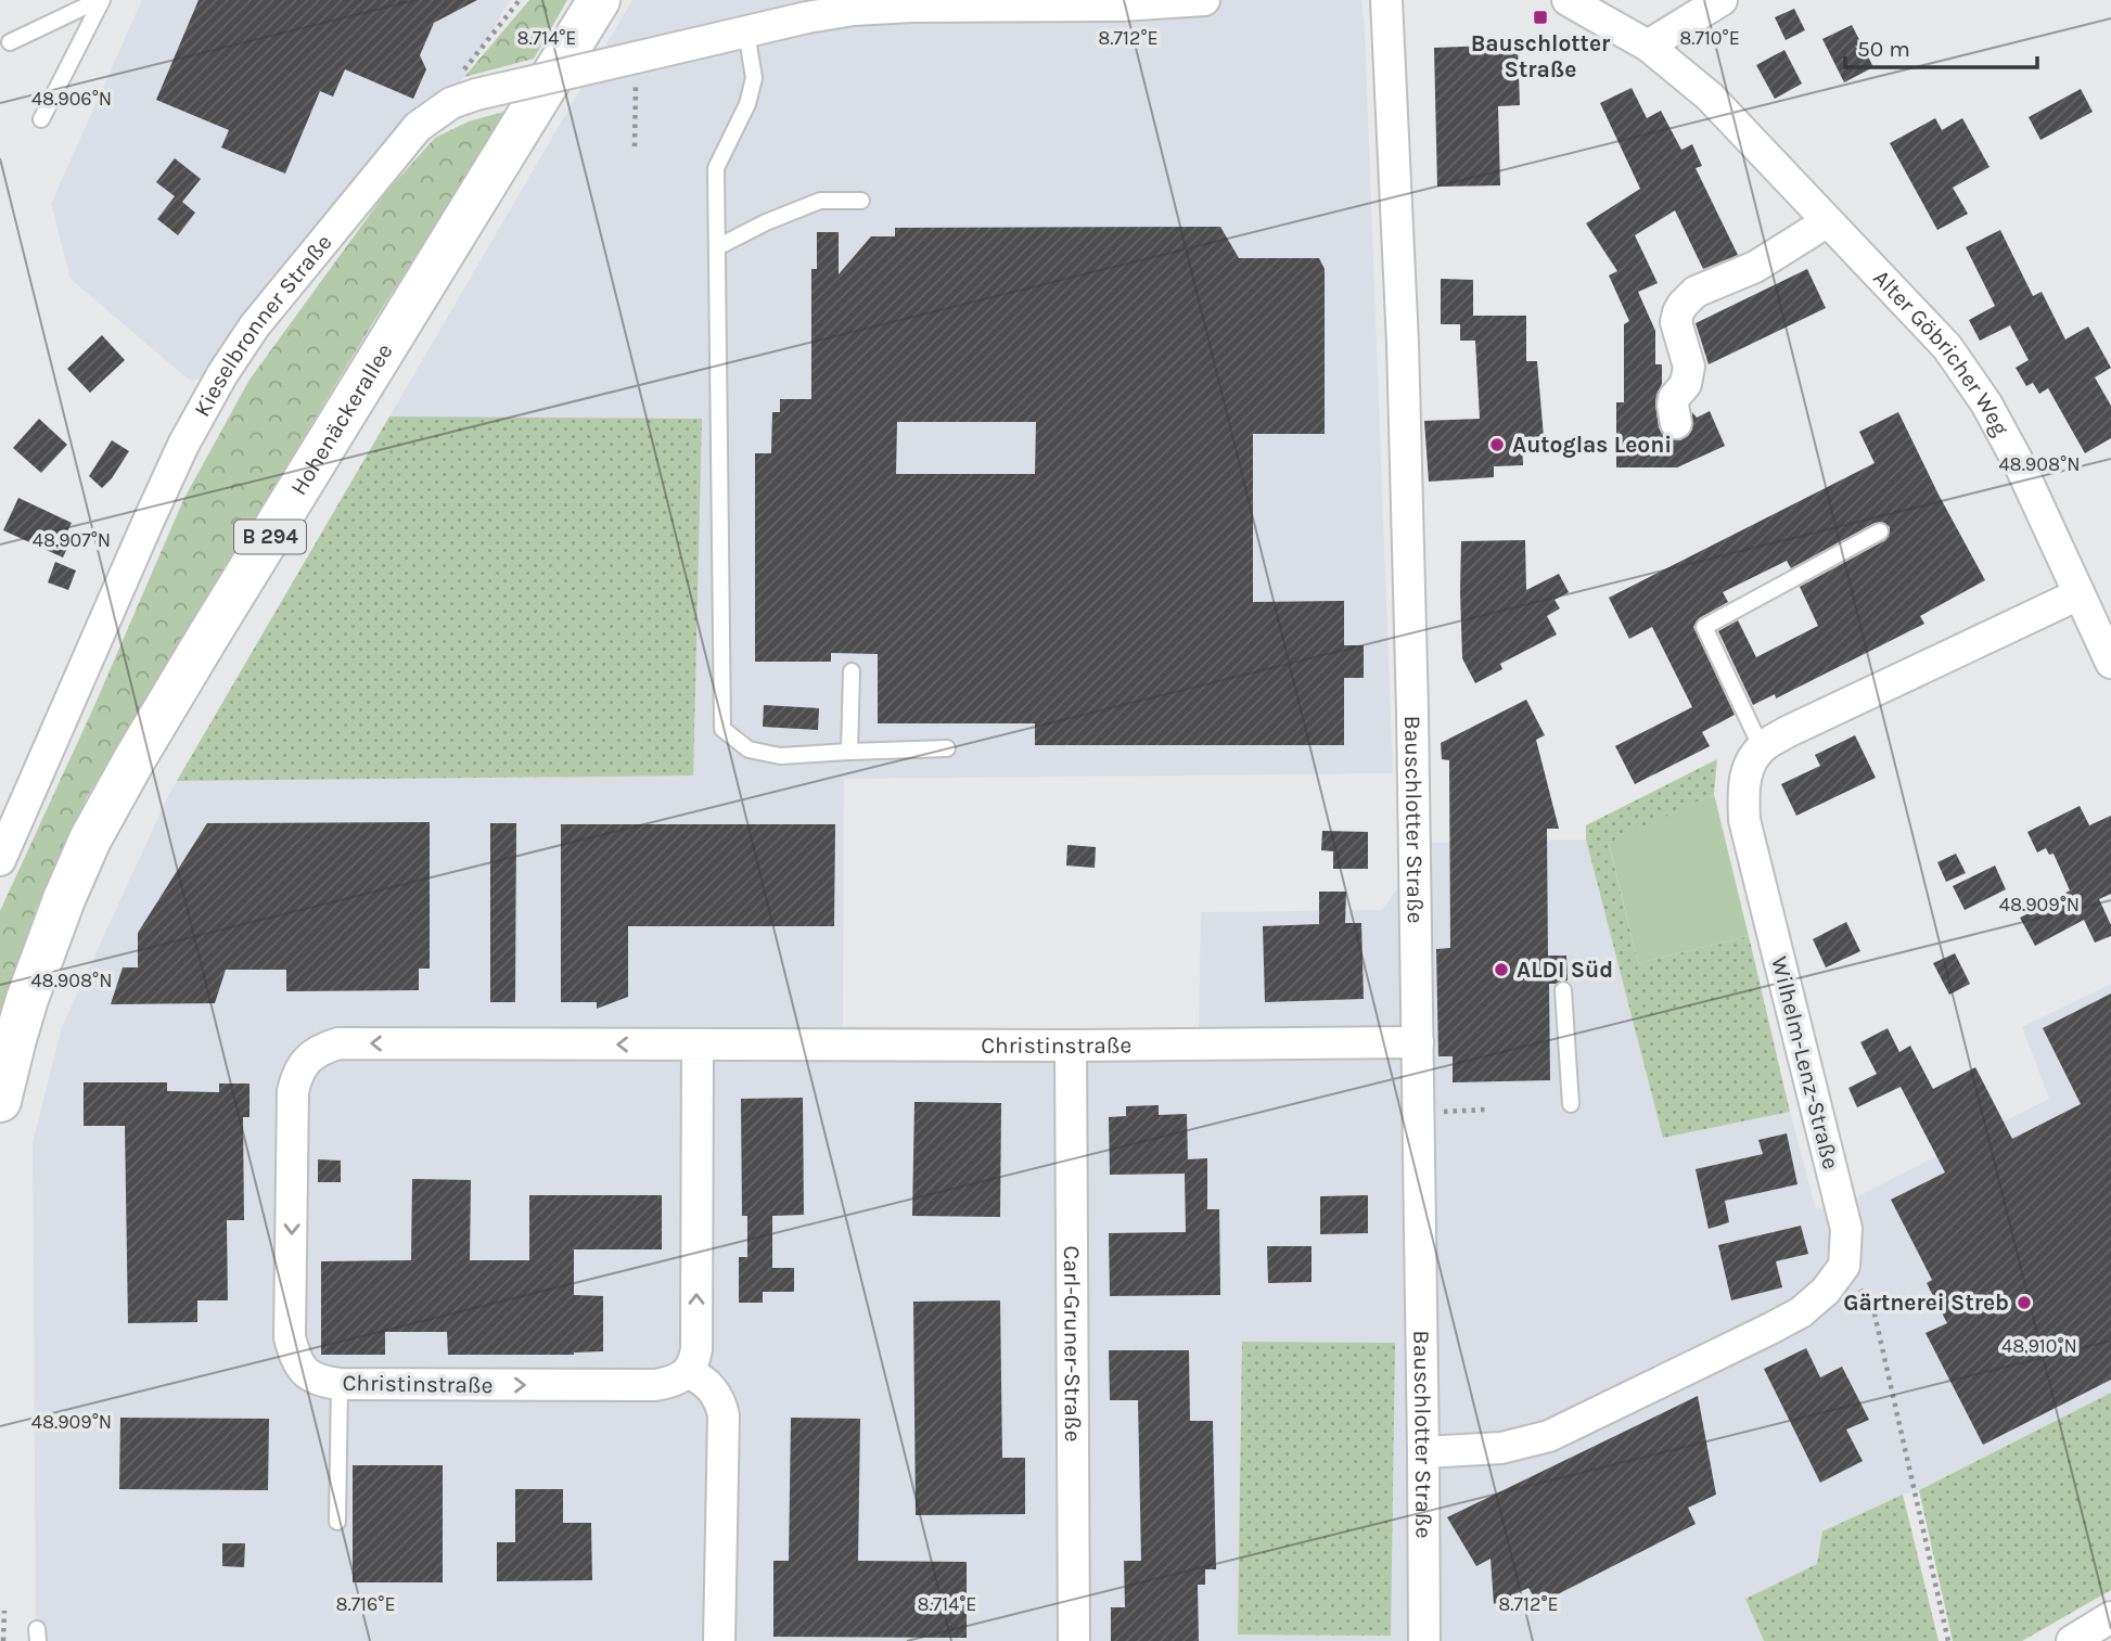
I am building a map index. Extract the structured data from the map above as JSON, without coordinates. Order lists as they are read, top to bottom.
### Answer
{
  "streets": {
    "main road": ["Hohenäckerallee", "B 294"],
    "street": [
      "Kieselbronner Straße",
      "Alter Göbricher Weg",
      "Bauschlotter Straße",
      "Christinstraße",
      "Wilhelm-Lenz-Straße",
      "Carl-Gruner-Straße"
    ]
  },
  "crossings": [
    ["Bauschlotter Straße", "Christinstraße"],
    ["Christinstraße", "Carl-Gruner-Straße"]
  ],
  "places": {
    "transit": ["Bauschlotter Straße"],
    "other": ["Autoglas Leoni", "ALDI Süd", "Gärtnerei Streb"]
  },
  "scale_bar": "50 m",
  "coordinates": [
    "8.714°E",
    "8.712°E",
    "8.710°E",
    "48.906°N",
    "48.908°N",
    "48.907°N",
    "48.909°N",
    "48.910°N",
    "8.716°E"
  ]
}
